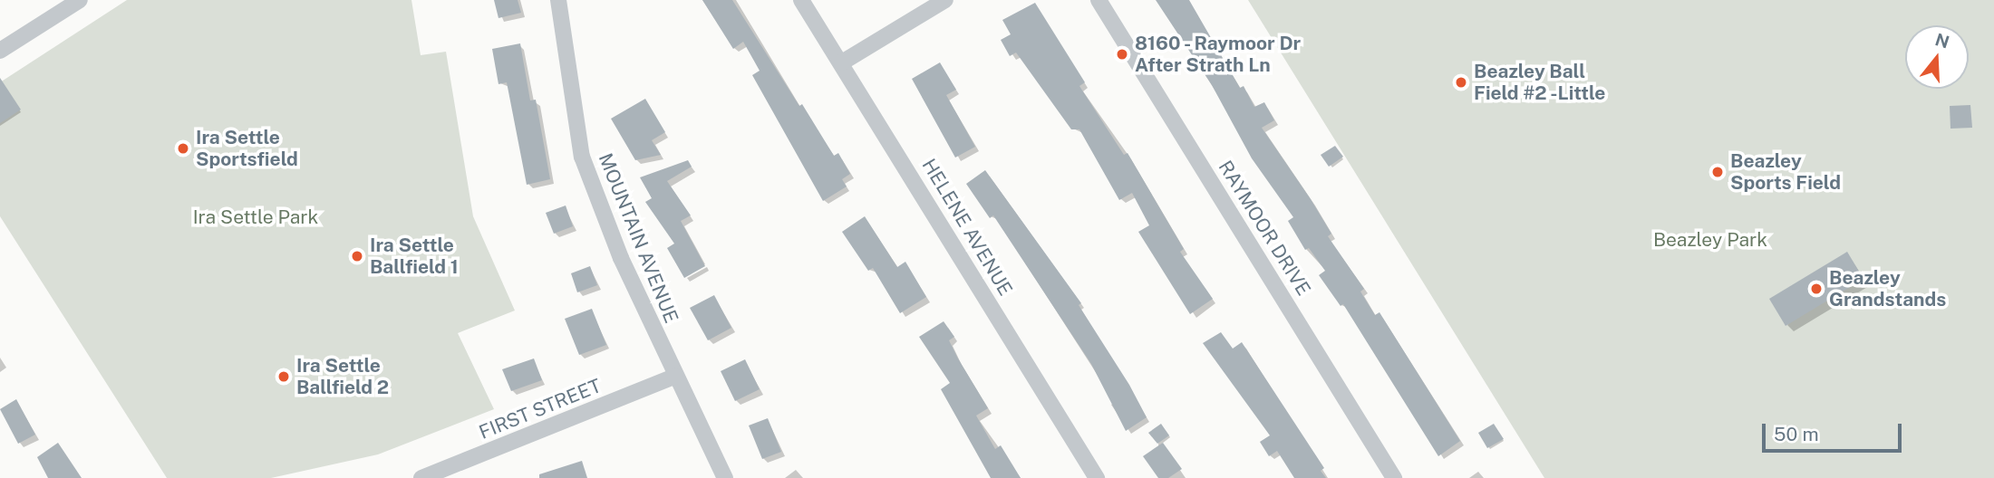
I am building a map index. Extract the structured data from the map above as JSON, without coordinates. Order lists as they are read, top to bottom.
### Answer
{
  "streets": {
    "street": [
      "HELENE AVENUE",
      "RAYMOOR DRIVE",
      "MOUNTAIN AVENUE",
      "FIRST STREET"
    ]
  },
  "crossings": [
    ["MOUNTAIN AVENUE", "FIRST STREET"]
  ],
  "parks": ["Ira Settle Park", "Beazley Park"],
  "places": [
    "8160 - Raymoor Dr After Strath Ln",
    "Beazley Ball Field #2 -Little",
    "Ira Settle Sportsfield",
    "Beazley Sports Field",
    "Ira Settle Ballfield 1",
    "Beazley Grandstands",
    "Ira Settle Ballfield 2"
  ],
  "scale_bar": "50 m",
  "north": "top"
}
